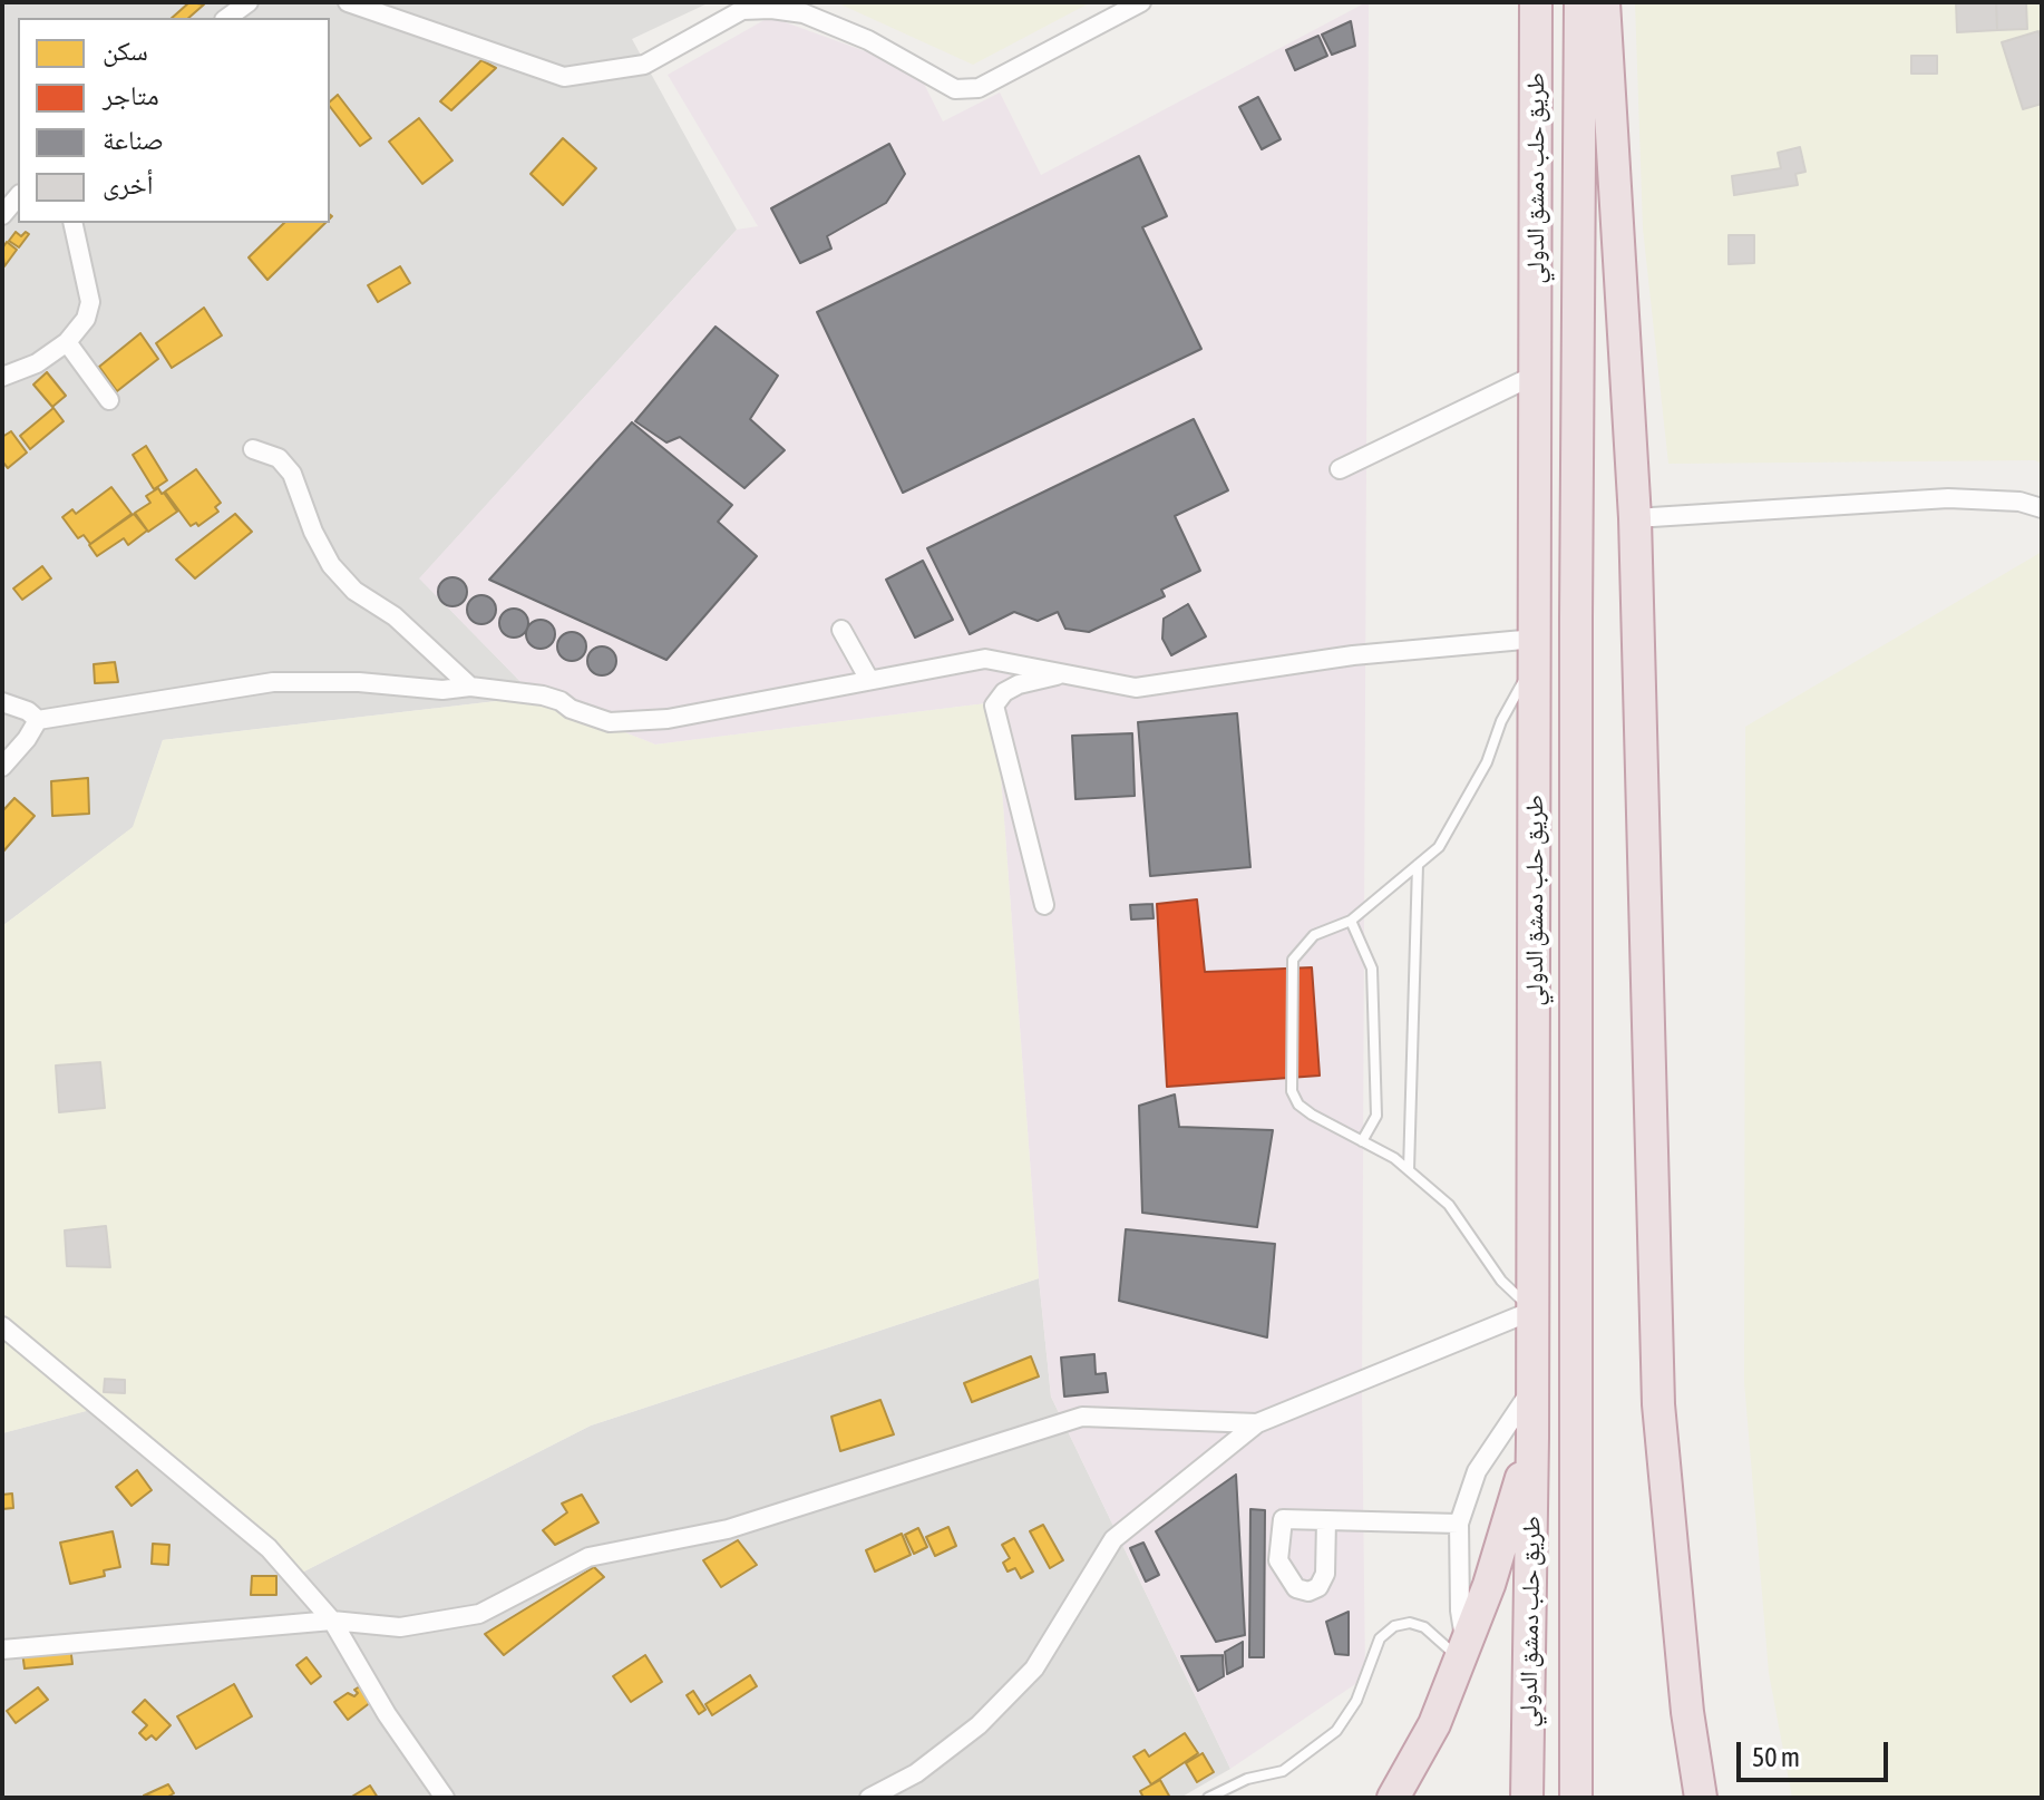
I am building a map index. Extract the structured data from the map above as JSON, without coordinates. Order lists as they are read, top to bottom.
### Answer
{
  "streets": {
    "highway": ["طريق حلب دمشق الدولي"]
  },
  "legend": [
    "سكن",
    "متاجر",
    "صناعة",
    "أخرى"
  ],
  "scale_bar": "50 m"
}
